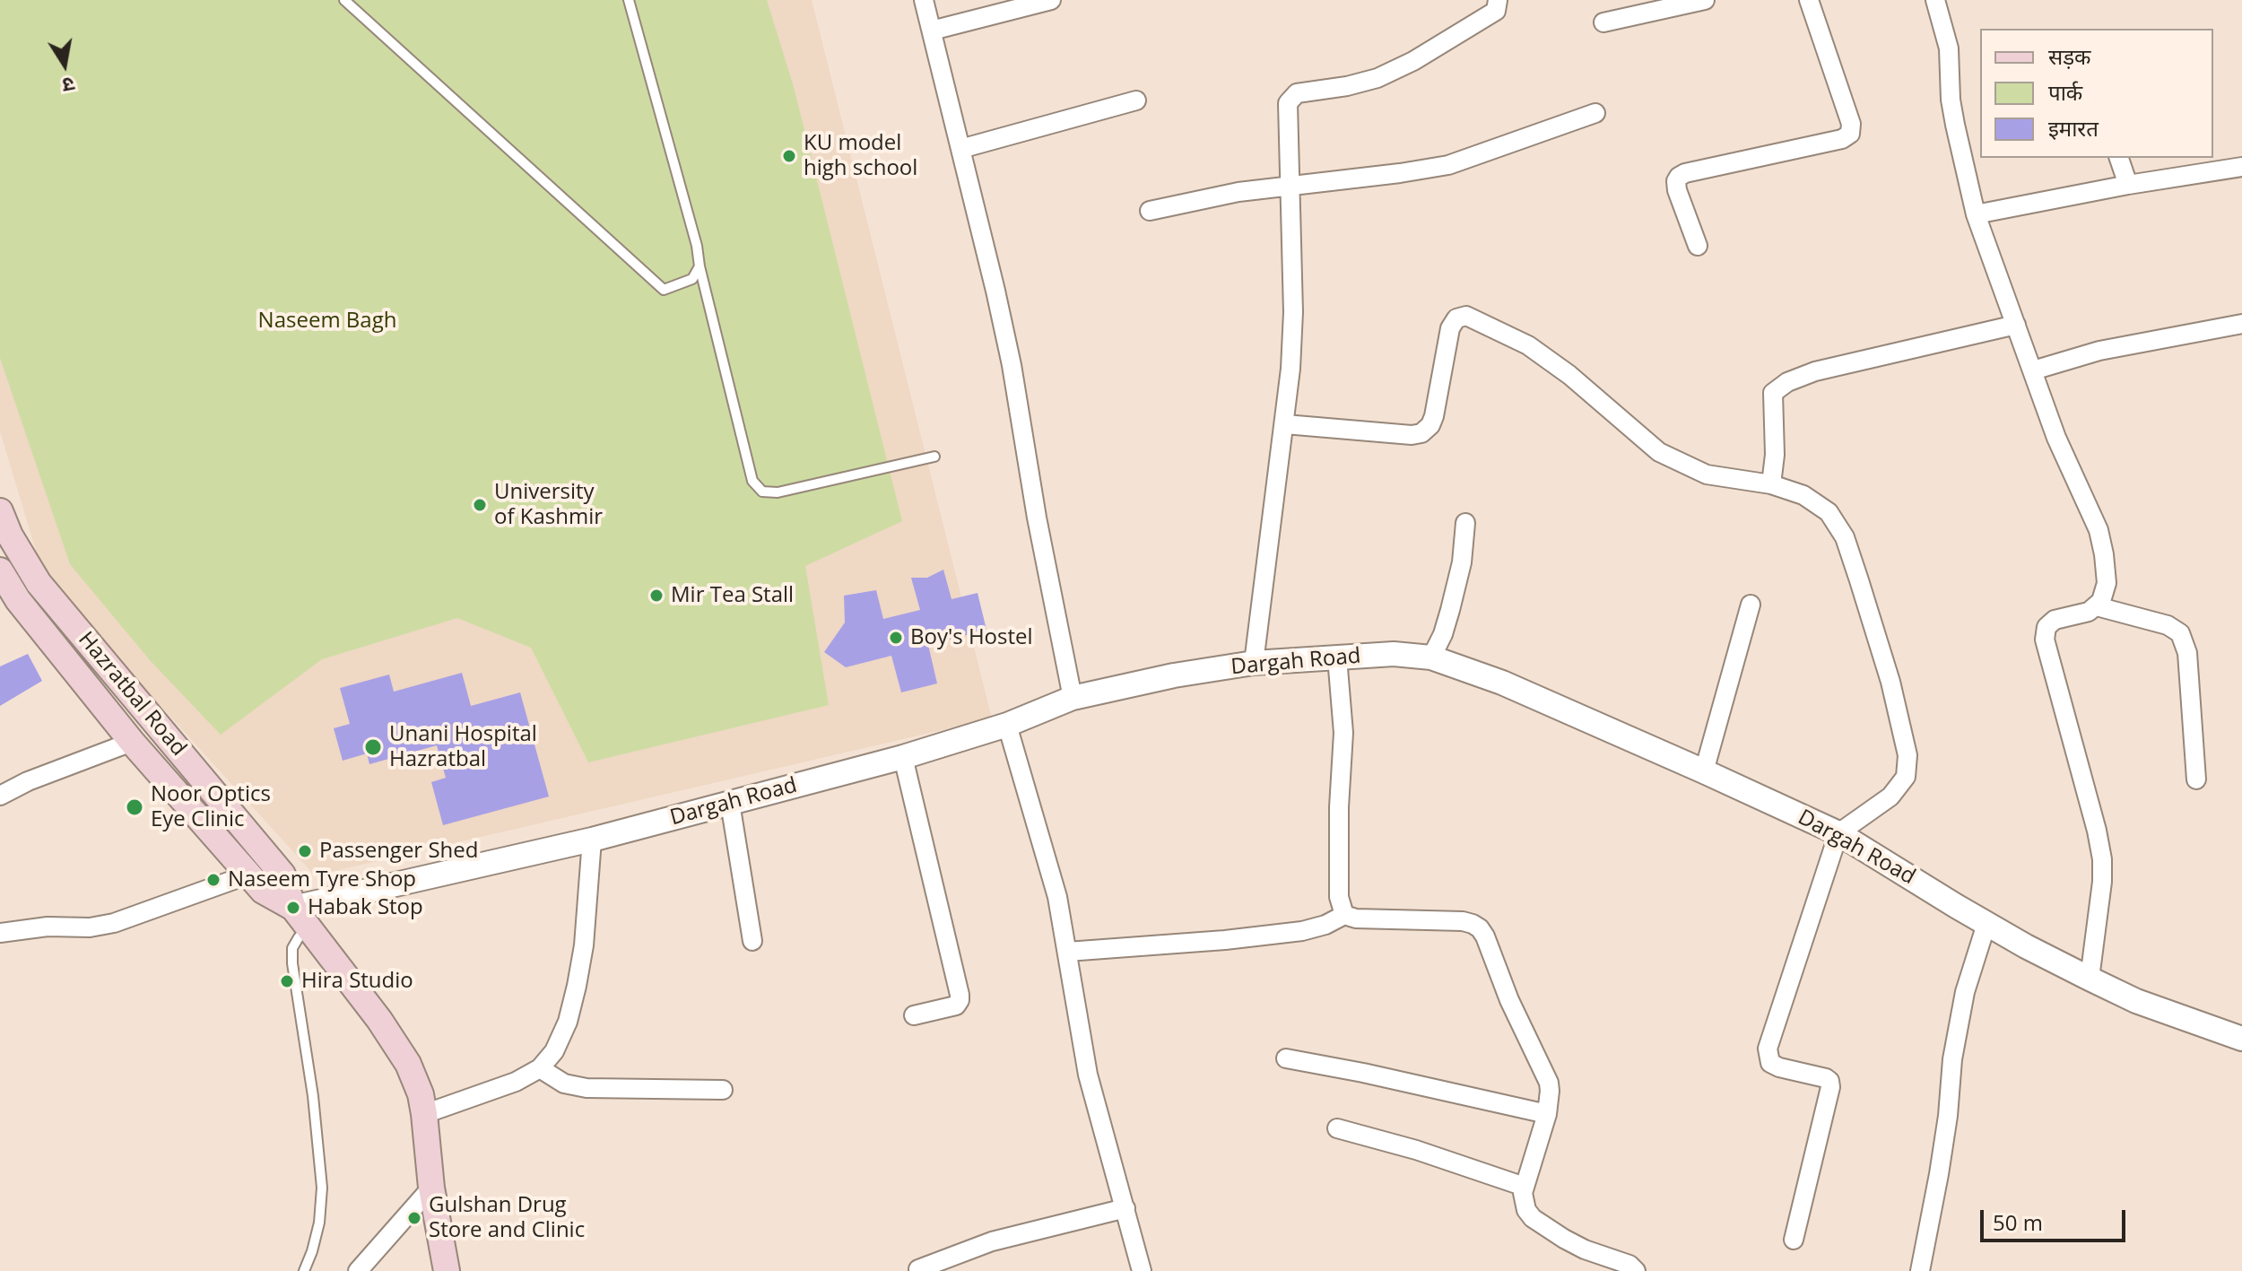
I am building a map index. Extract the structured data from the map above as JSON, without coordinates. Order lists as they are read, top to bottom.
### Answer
{
  "streets": {
    "main road": ["Hazratbal Road"],
    "street": ["Dargah Road"]
  },
  "crossings": [
    ["Dargah Road", "Hazratbal Road"]
  ],
  "parks": ["Naseem Bagh"],
  "places": [
    "KU model high school",
    "University of Kashmir",
    "Mir Tea Stall",
    "Boy's Hostel",
    "Unani Hospital Hazratbal",
    "Noor Optics Eye Clinic",
    "Passenger Shed",
    "Naseem Tyre Shop",
    "Habak Stop",
    "Hira Studio",
    "Gulshan Drug Store and Clinic"
  ],
  "legend": ["सड़क", "पार्क", "इमारत"],
  "scale_bar": "50 m",
  "north": "bottom"
}
